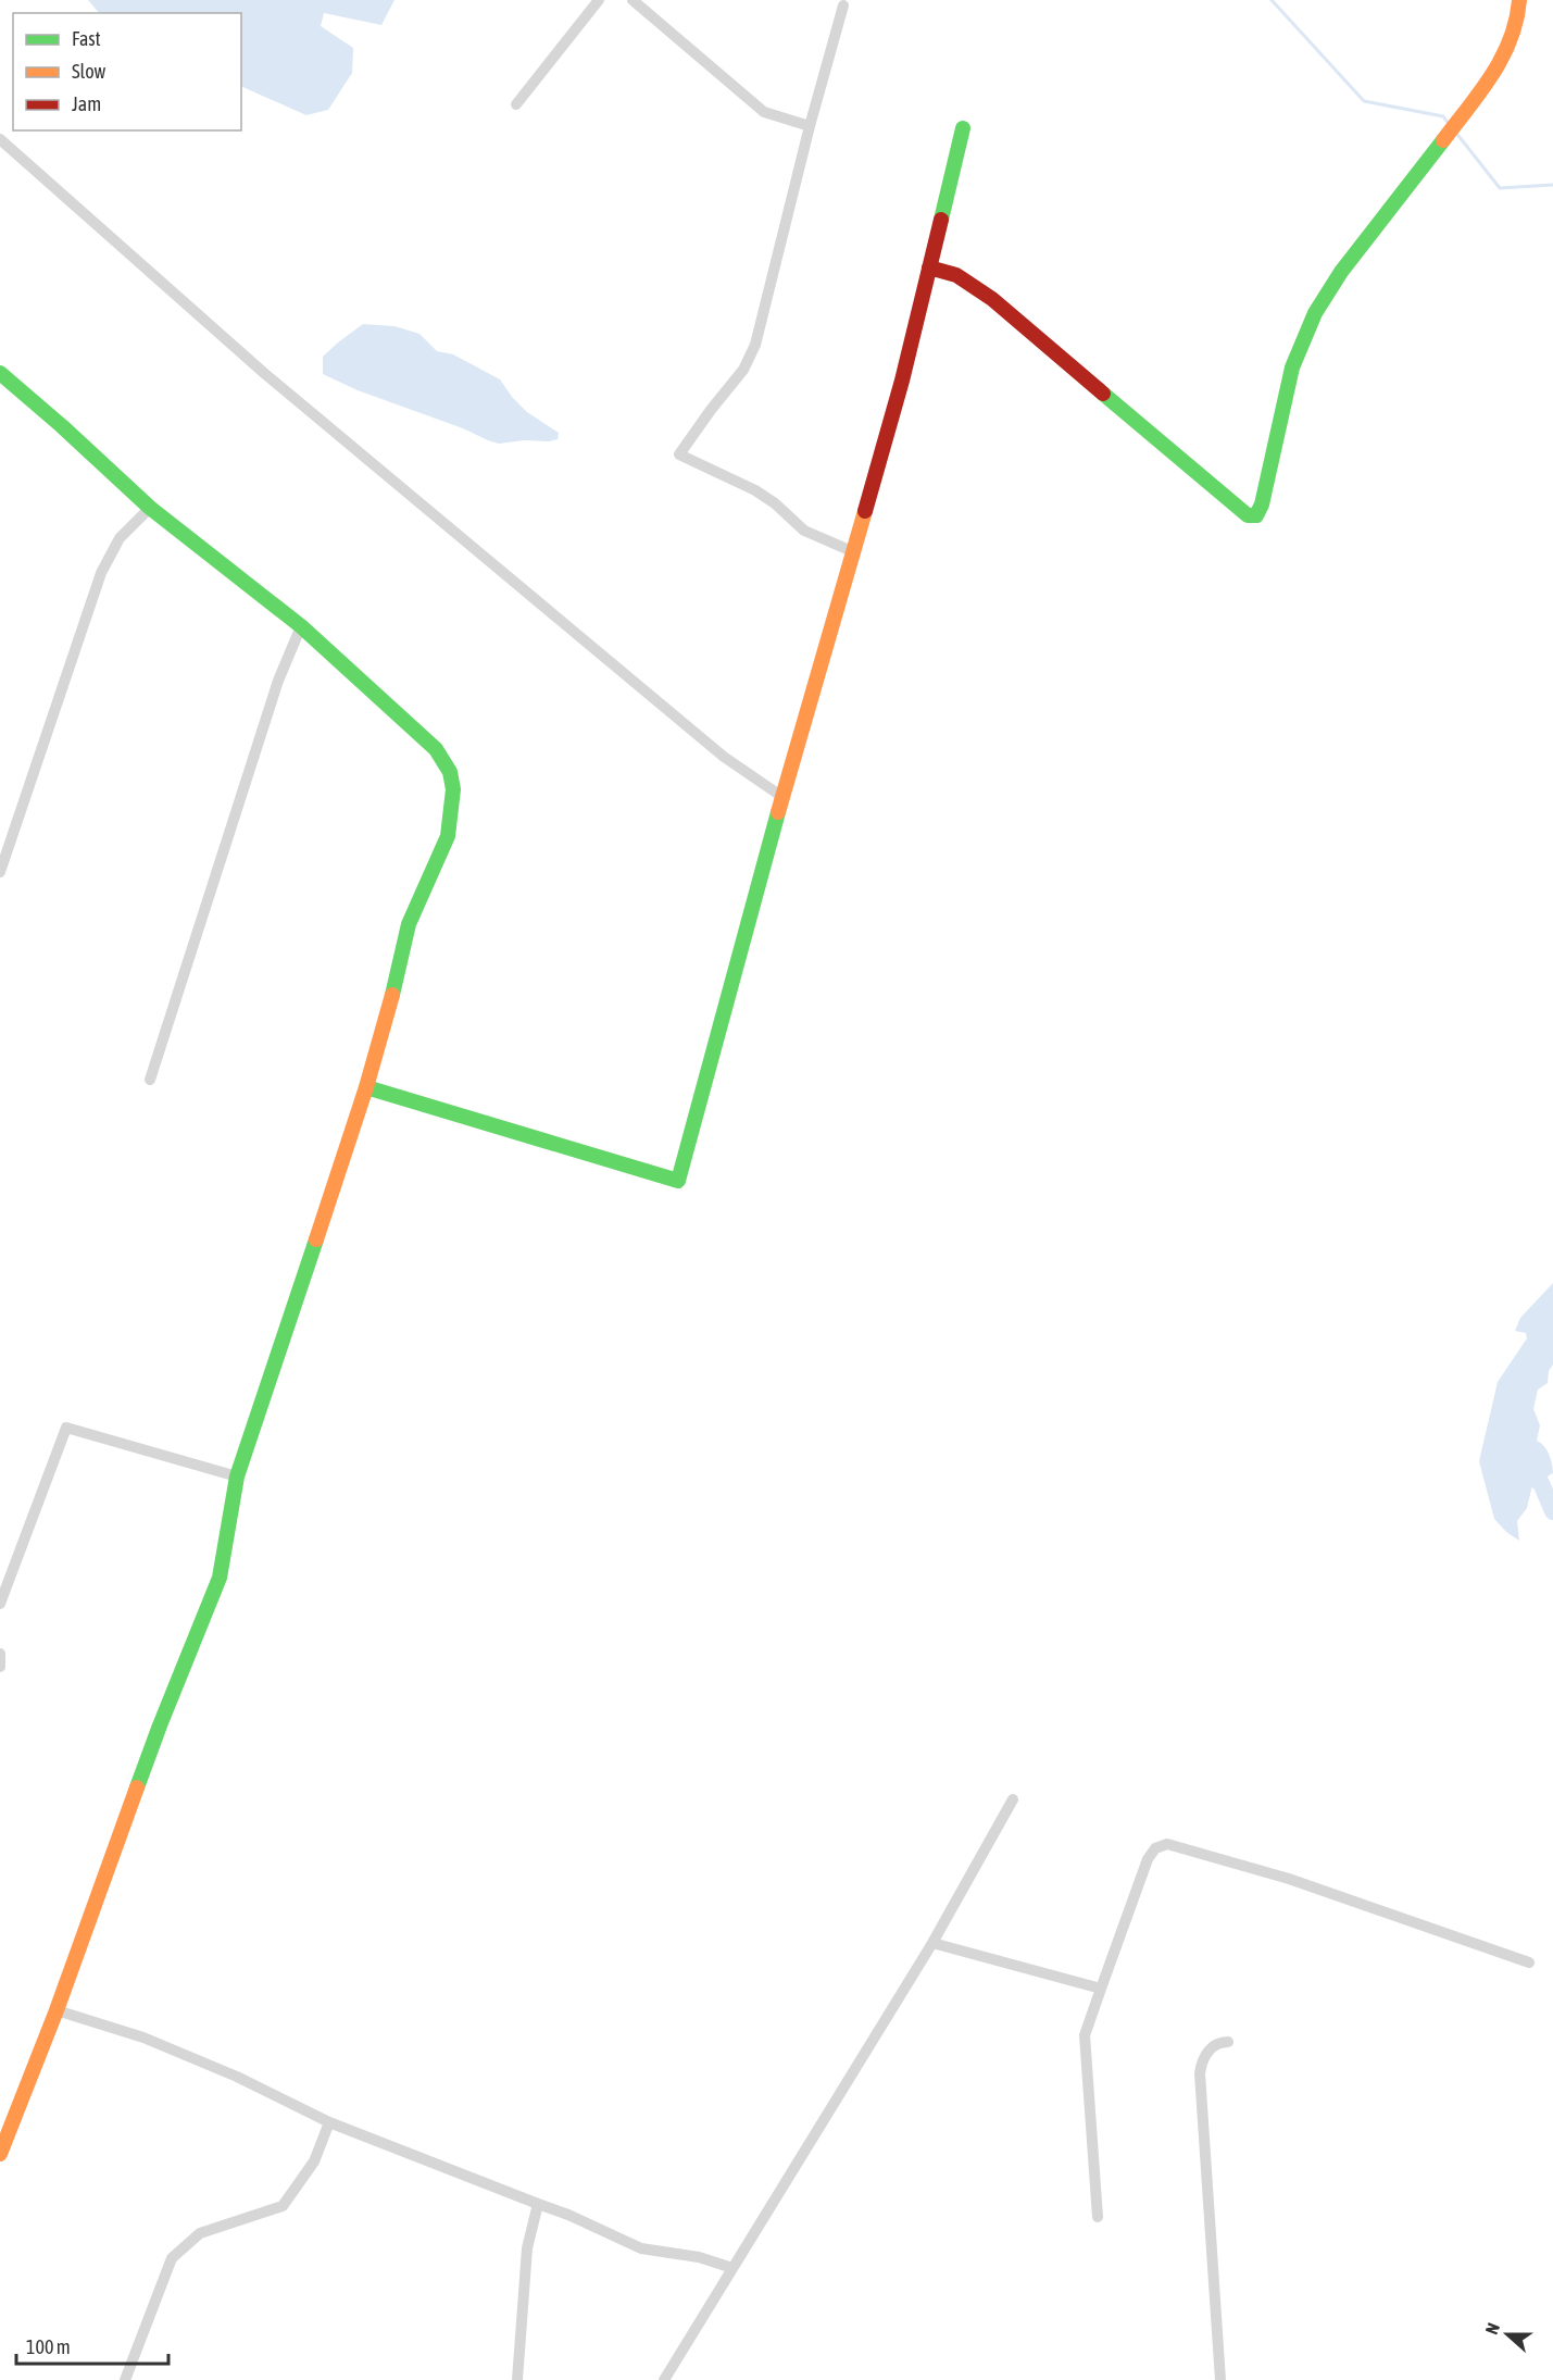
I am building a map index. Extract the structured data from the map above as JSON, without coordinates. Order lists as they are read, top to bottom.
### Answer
{
  "legend": ["Fast", "Slow", "Jam"],
  "scale_bar": "100 m",
  "north": "left"
}
